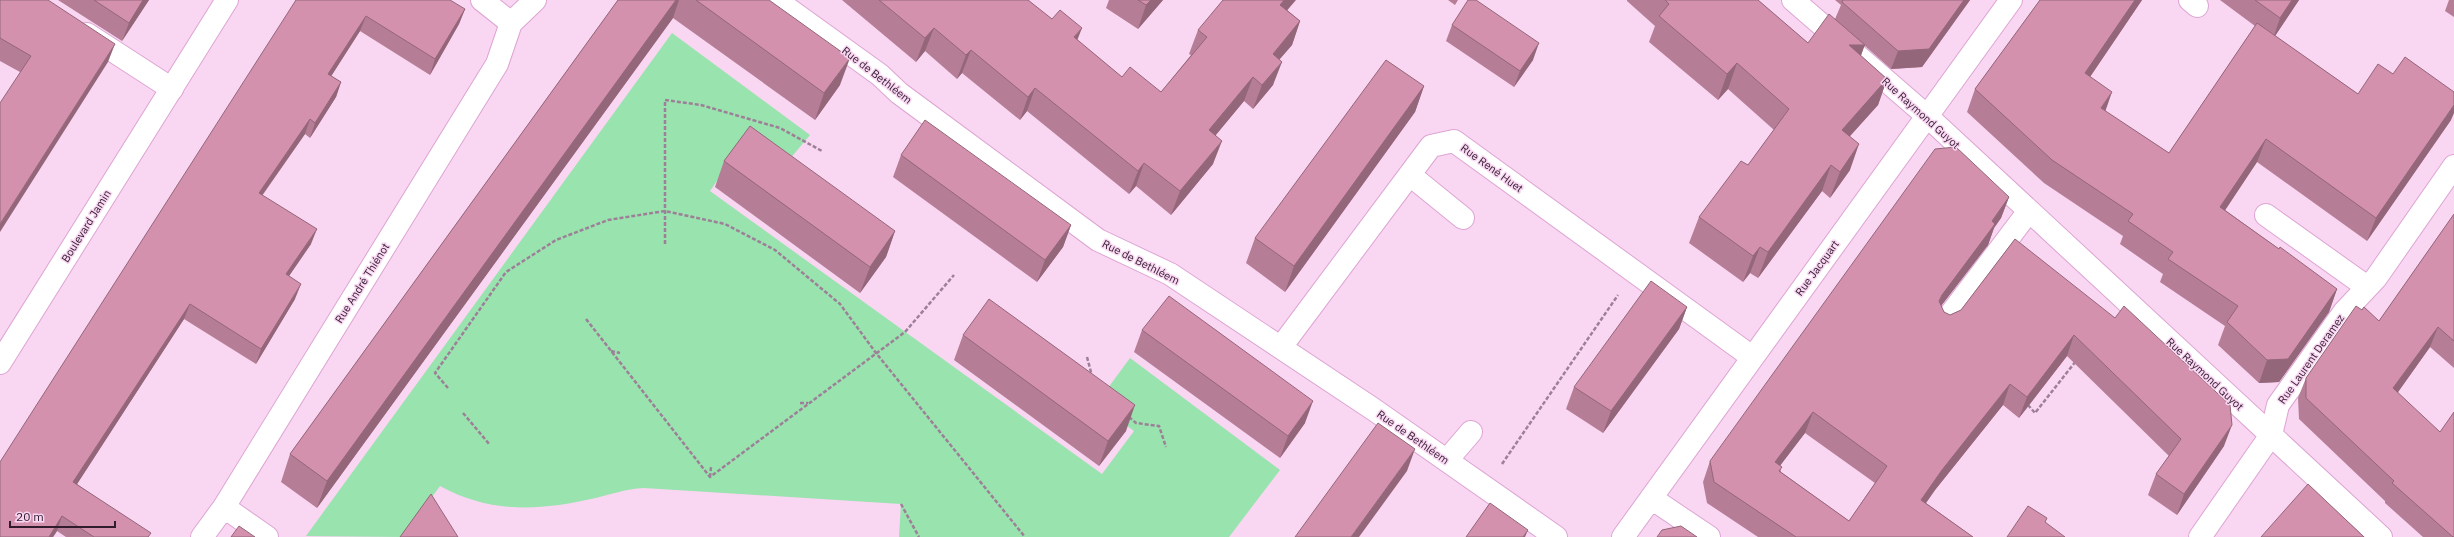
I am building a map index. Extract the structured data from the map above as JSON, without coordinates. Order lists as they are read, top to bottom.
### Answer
{
  "streets": {
    "street": [
      "Rue de Bethléem",
      "Rue Raymond Guyot",
      "Rue René Huet",
      "Boulevard Jamin",
      "Rue Jacquart",
      "Rue André Thiénot",
      "Rue Laurent Deramez"
    ]
  },
  "crossings": [
    ["Rue de Bethléem", "Rue René Huet"],
    ["Rue Raymond Guyot", "Rue Jacquart"],
    ["Rue Raymond Guyot", "Rue Laurent Deramez"],
    ["Rue René Huet", "Rue Jacquart"]
  ],
  "scale_bar": "20 m"
}
